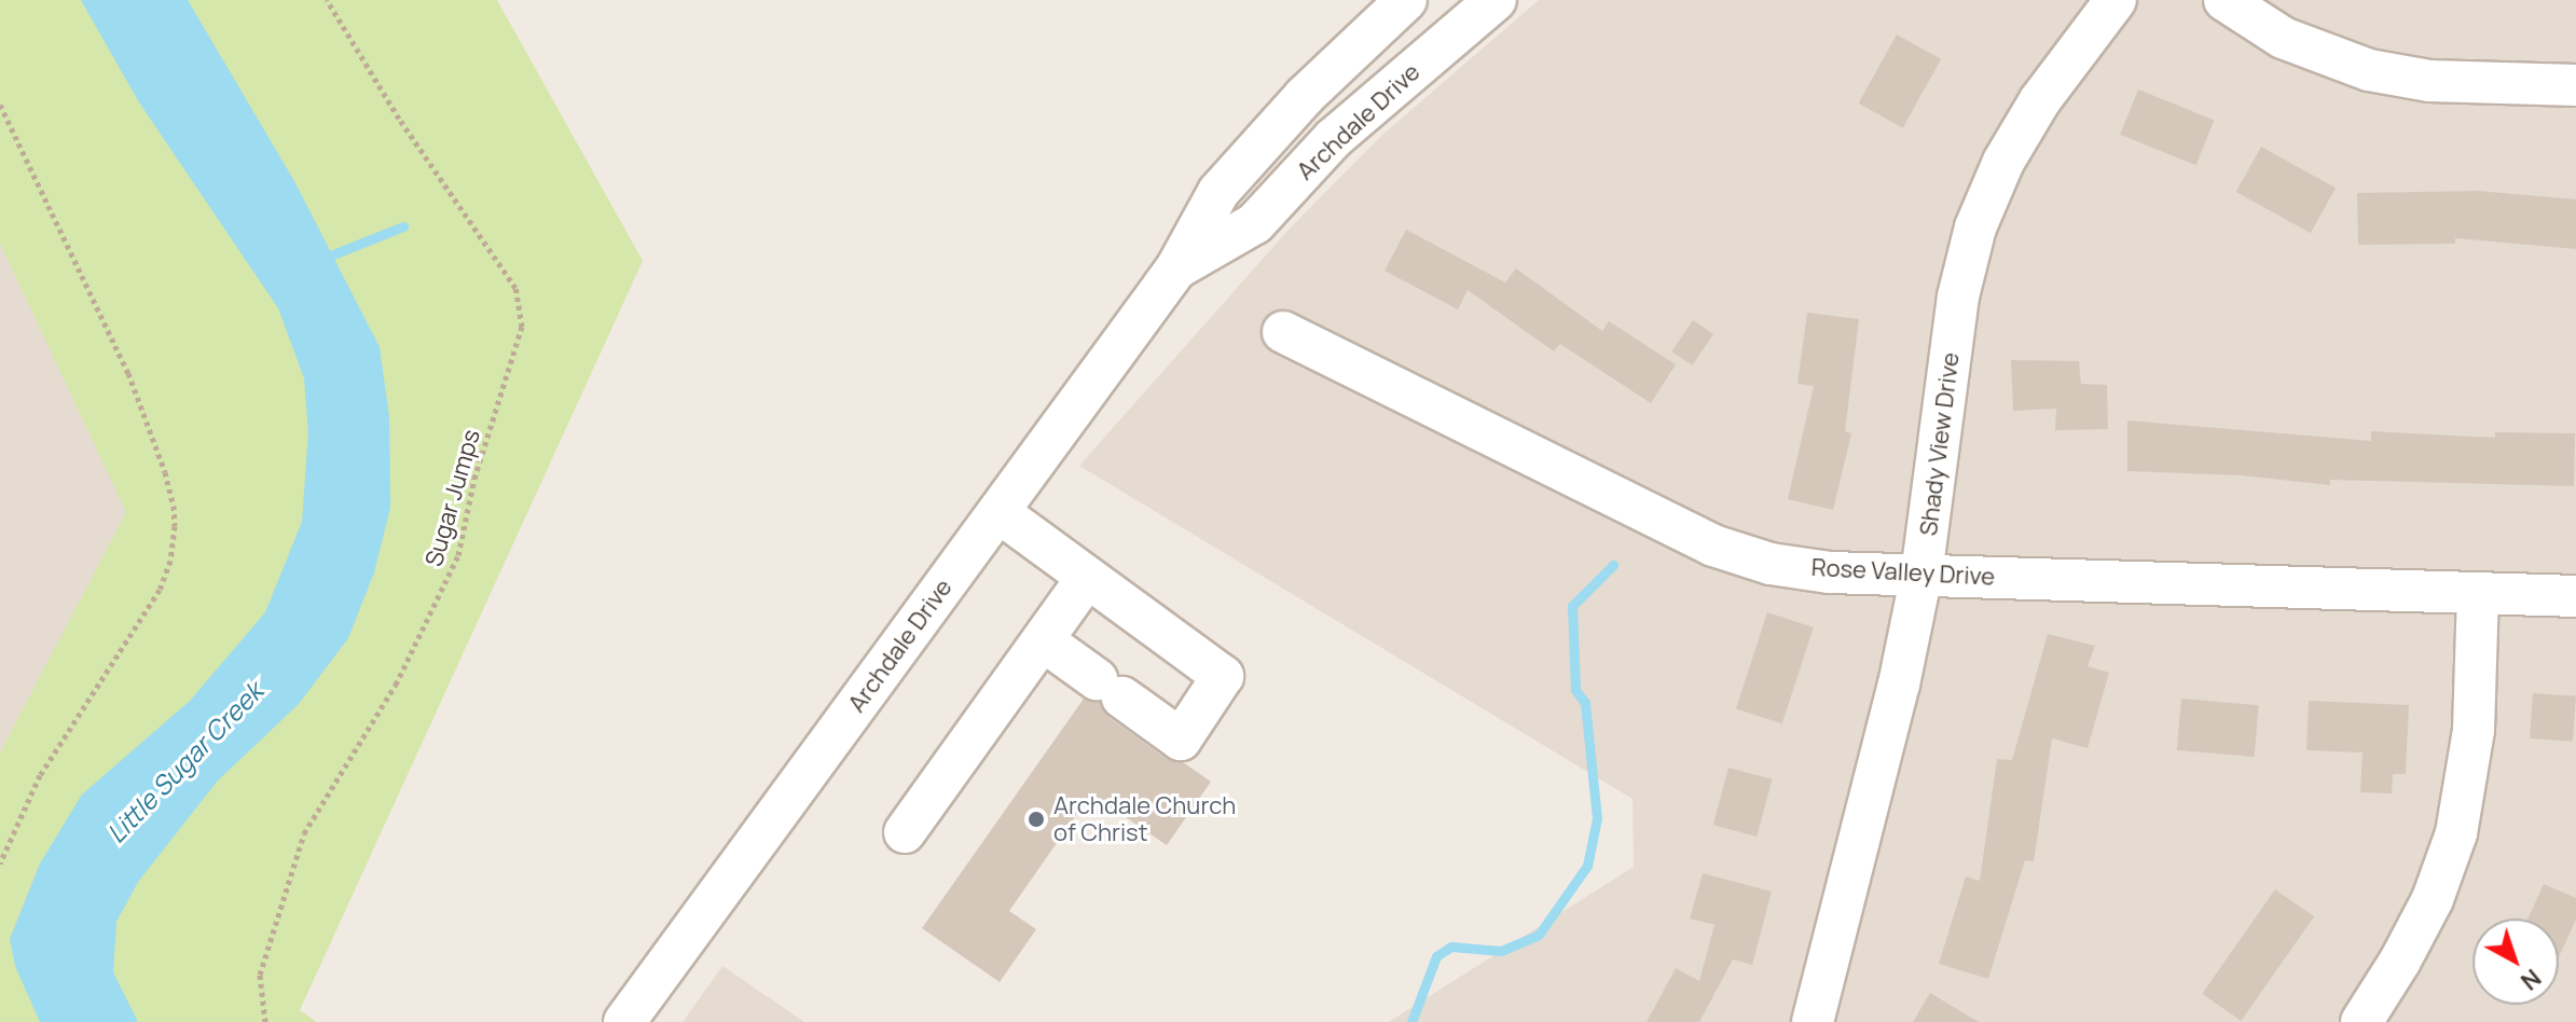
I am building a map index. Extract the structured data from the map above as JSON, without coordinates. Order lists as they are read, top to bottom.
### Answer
{
  "streets": {
    "street": ["Archdale Drive", "Shady View Drive", "Rose Valley Drive"],
    "path": ["Sugar Jumps"]
  },
  "crossings": [
    ["Shady View Drive", "Rose Valley Drive"]
  ],
  "water": ["Little Sugar Creek"],
  "places": ["Archdale Church of Christ"],
  "north": "bottom right"
}
